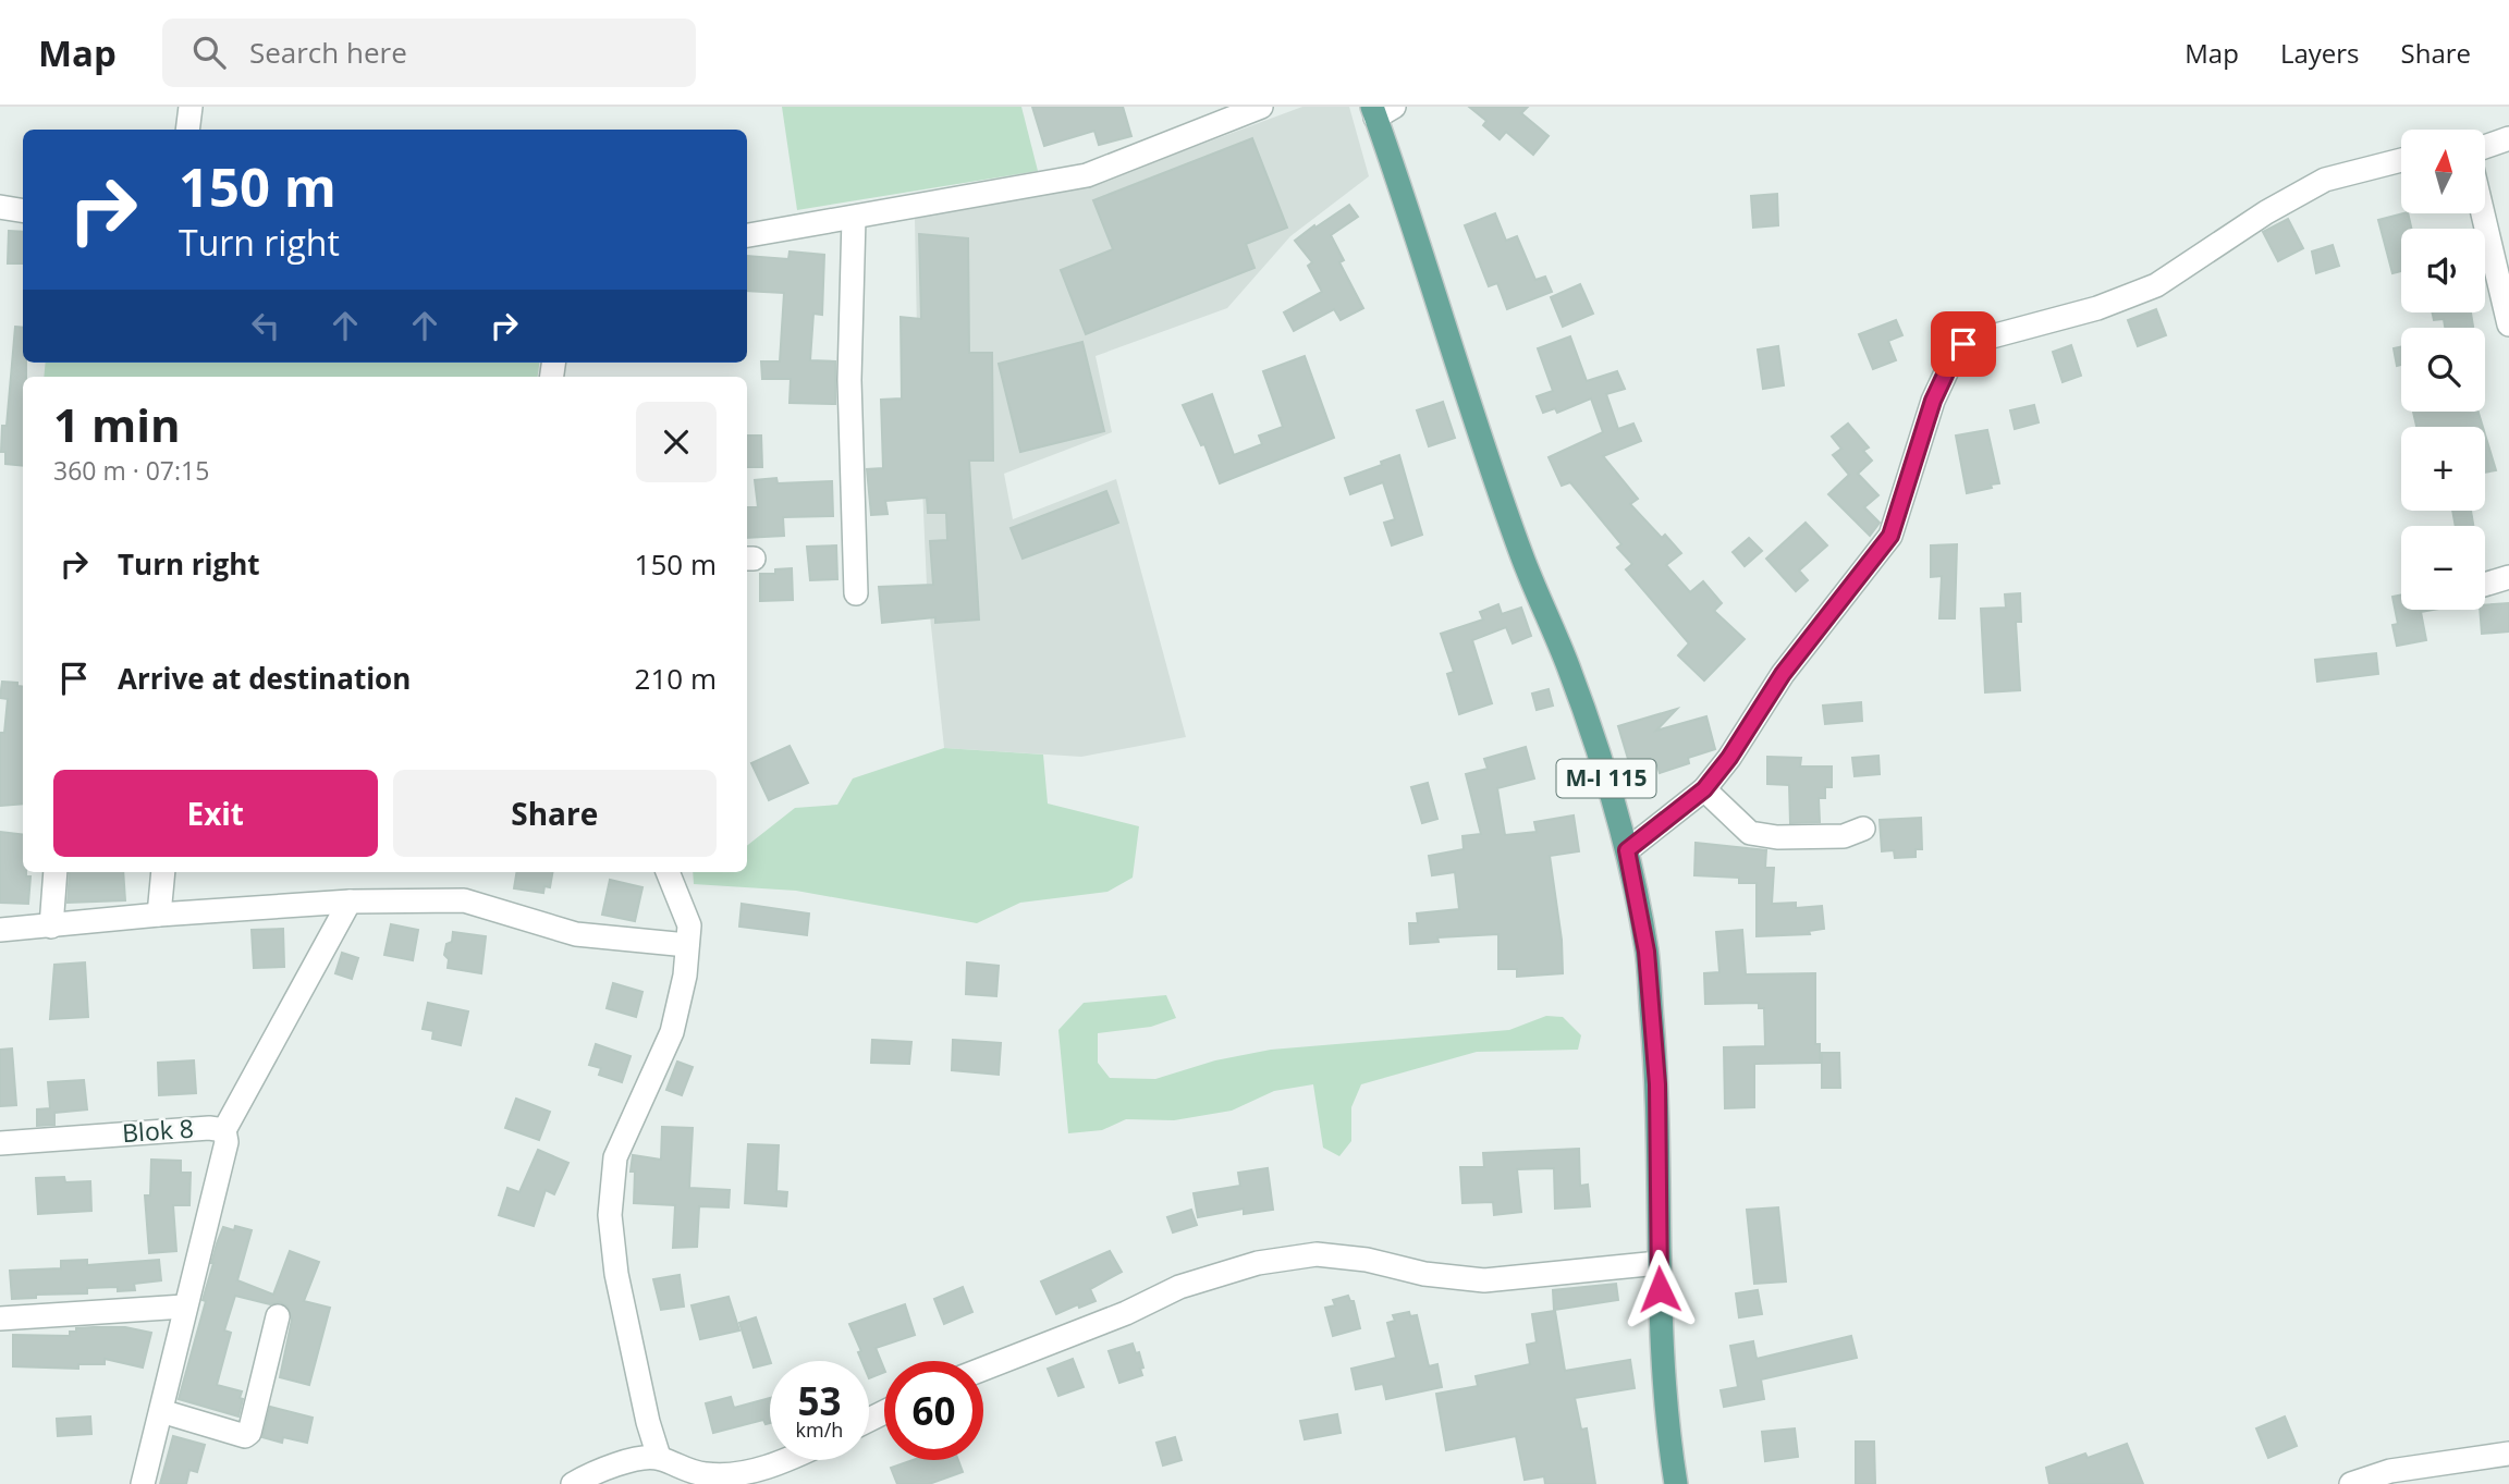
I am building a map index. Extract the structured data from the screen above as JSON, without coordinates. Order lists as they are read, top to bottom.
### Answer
{
  "streets": {
    "main road": ["M-I 115"],
    "street": ["Blok 8"]
  },
  "north": "top",
  "page": {
    "header": "Map",
    "search": "Search here",
    "nav": ["Map", "Layers", "Share"],
    "map_buttons": ["+", "−"],
    "turn": ["150 m", "Turn right"],
    "heading": ["1 min", "360 m · 07:15"],
    "list": [
      {
        "name": "Turn right",
        "value": "150 m"
      },
      {
        "name": "Arrive at destination",
        "value": "210 m"
      }
    ],
    "buttons": ["Exit", "Share"],
    "speed": "53 km/h",
    "limit": "60"
  }
}
